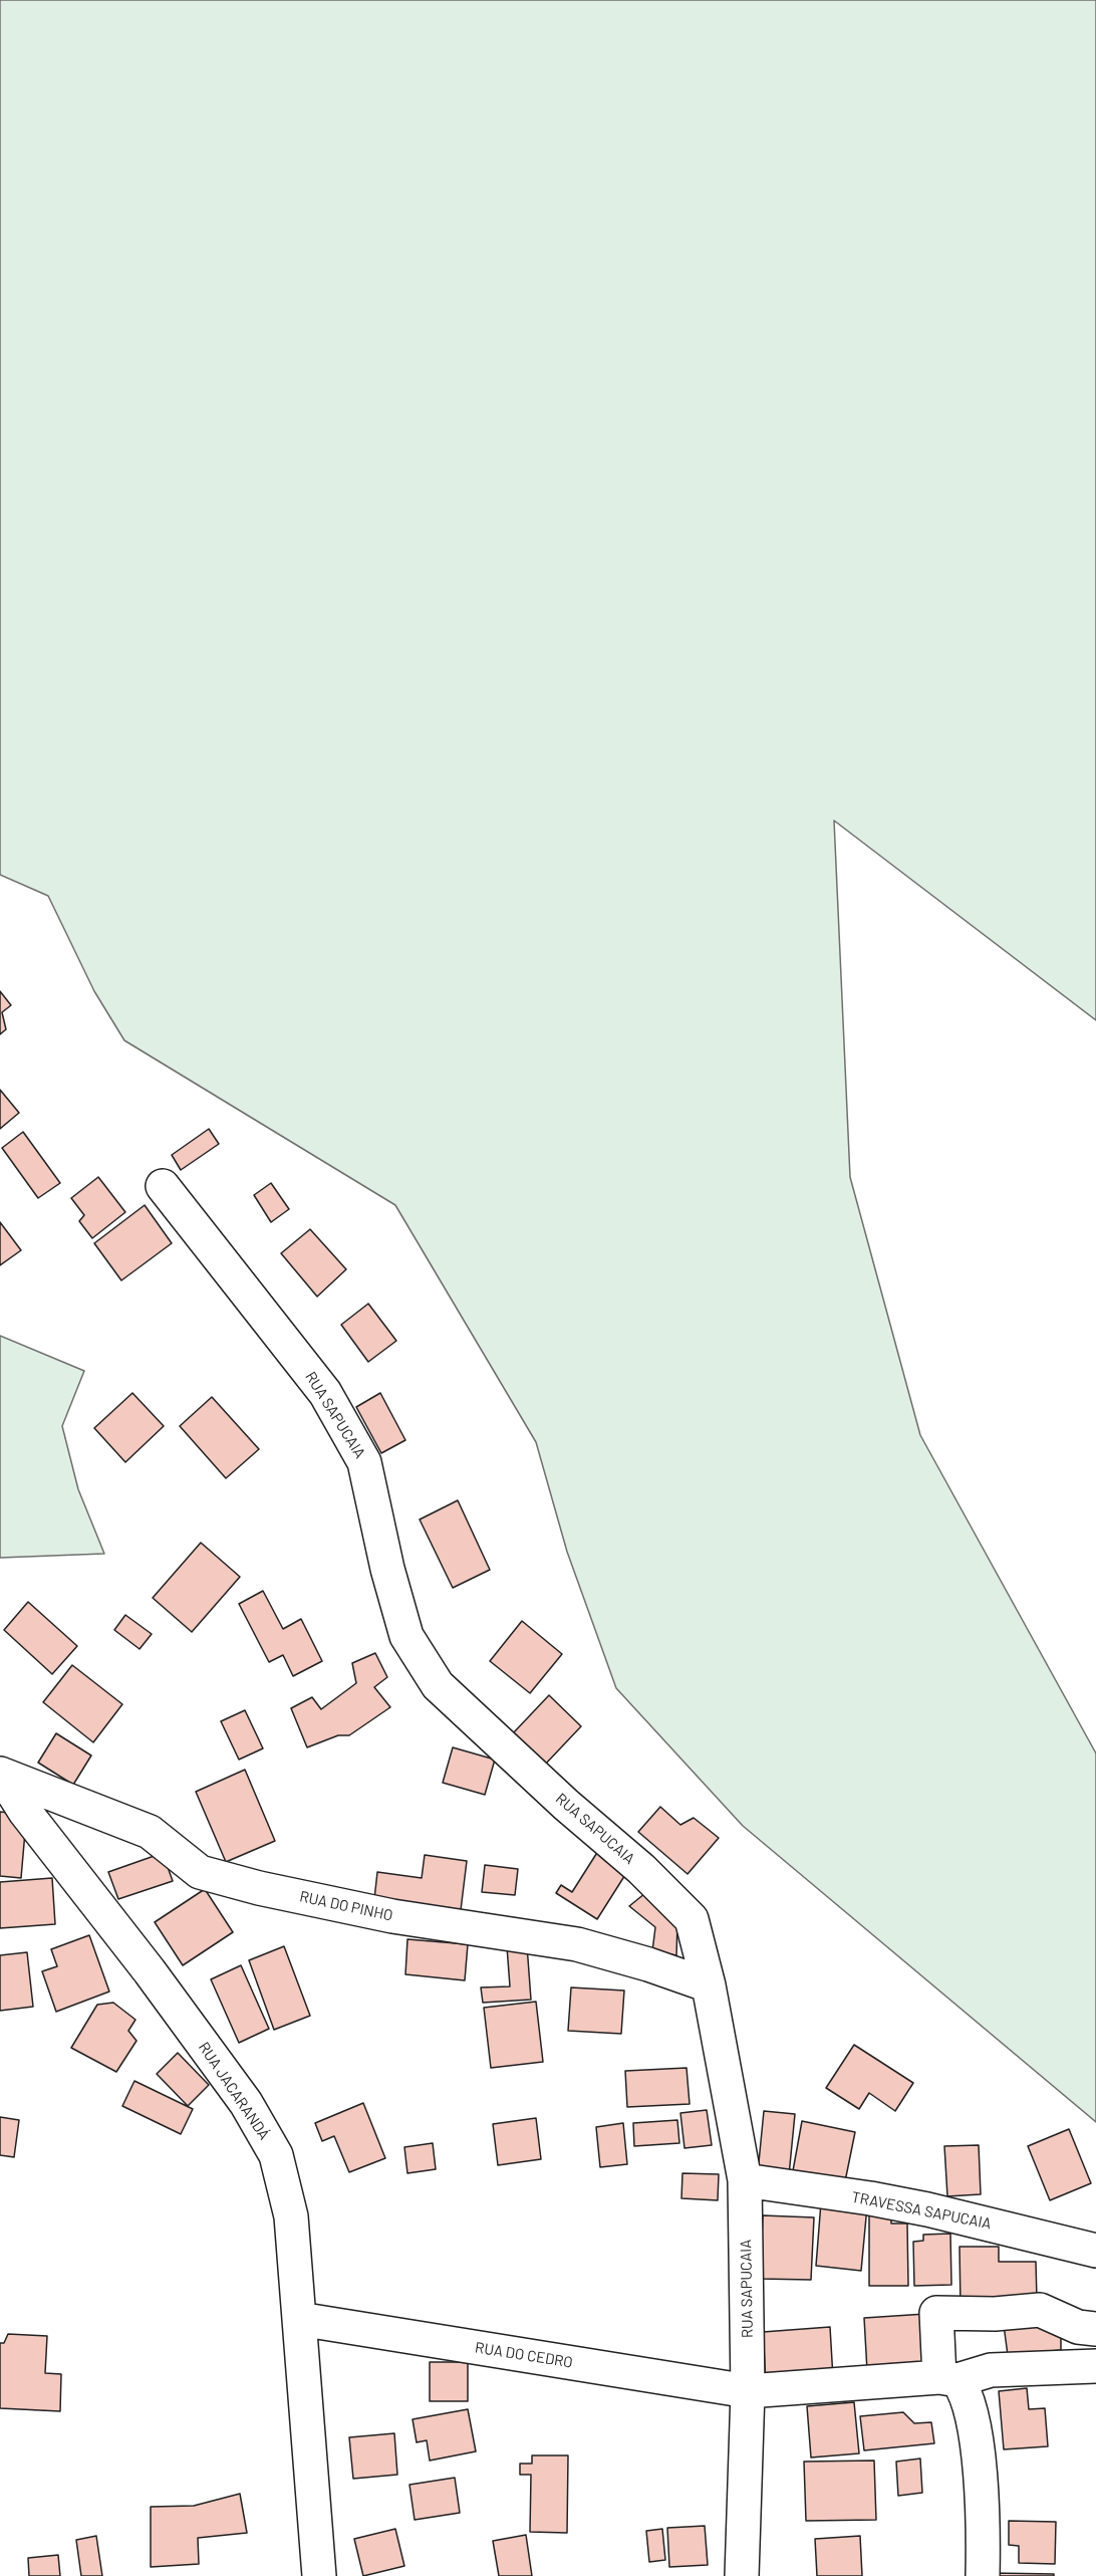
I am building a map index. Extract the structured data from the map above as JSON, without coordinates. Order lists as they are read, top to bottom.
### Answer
{
  "streets": {
    "street": [
      "RUA SAPUCAIA",
      "RUA DO PINHO",
      "RUA JACARANDÁ",
      "TRAVESSA SAPUCAIA",
      "RUA DO CEDRO"
    ]
  },
  "crossings": [
    ["RUA SAPUCAIA", "RUA DO PINHO"],
    ["RUA SAPUCAIA", "TRAVESSA SAPUCAIA"],
    ["RUA SAPUCAIA", "RUA DO CEDRO"],
    ["RUA DO PINHO", "RUA JACARANDÁ"],
    ["RUA JACARANDÁ", "RUA DO CEDRO"]
  ]
}
